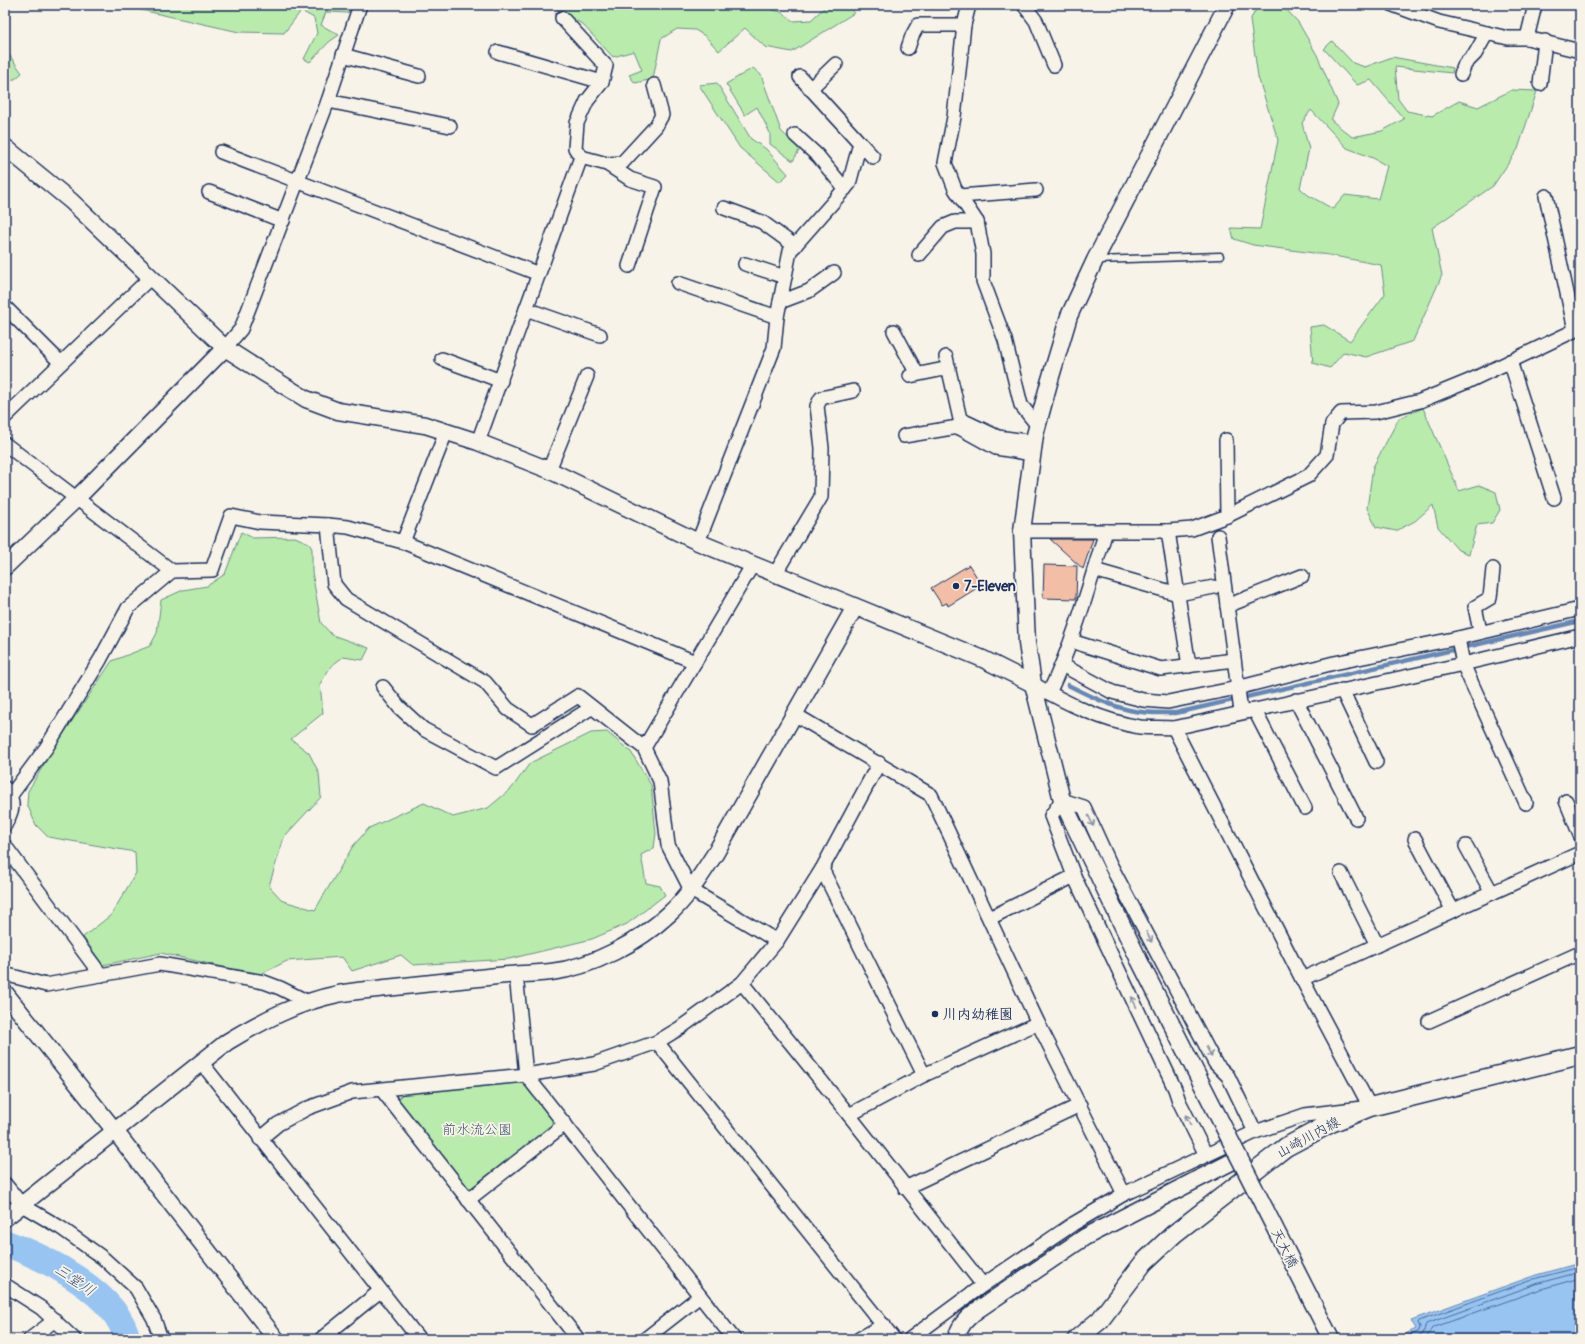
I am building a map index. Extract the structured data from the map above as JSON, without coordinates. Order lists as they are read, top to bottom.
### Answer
{
  "streets": {
    "main road": ["山崎川内線"],
    "street": ["天大橋"]
  },
  "water": ["三堂川"],
  "parks": ["前水流公園"],
  "places": ["7-Eleven", "川内幼稚園"]
}
